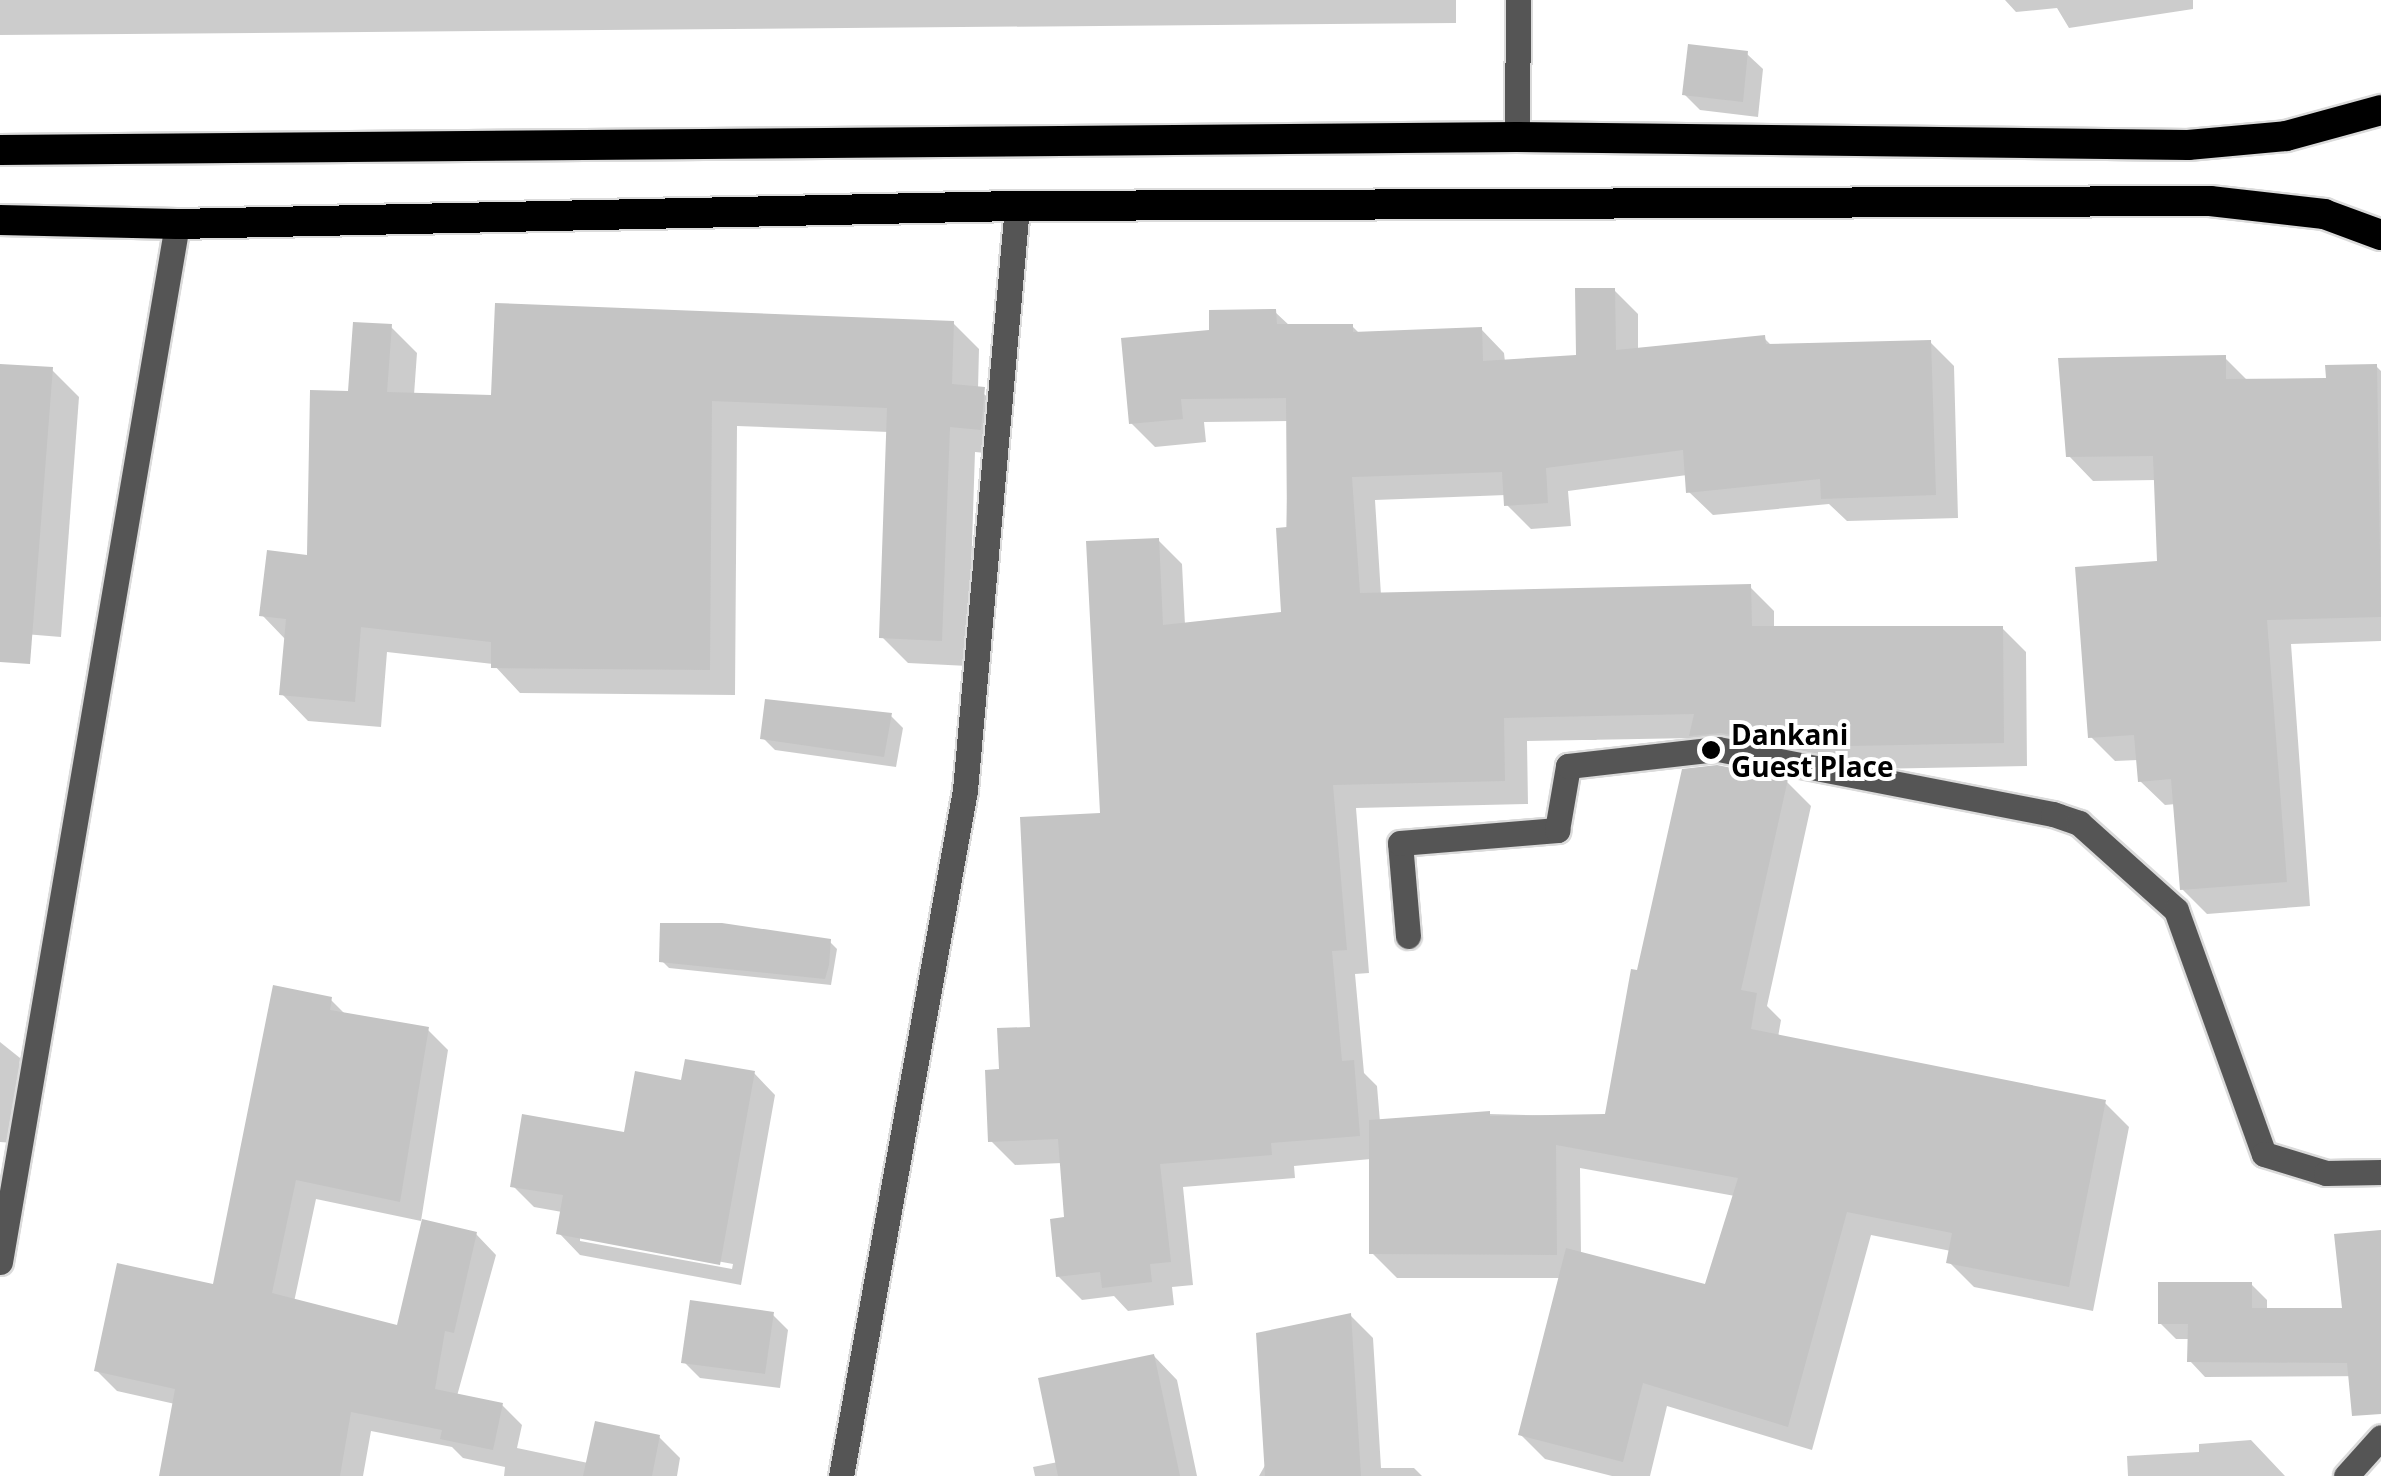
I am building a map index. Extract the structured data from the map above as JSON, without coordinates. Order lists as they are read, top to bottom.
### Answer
{
  "places": ["Dankani Guest Place"]
}
